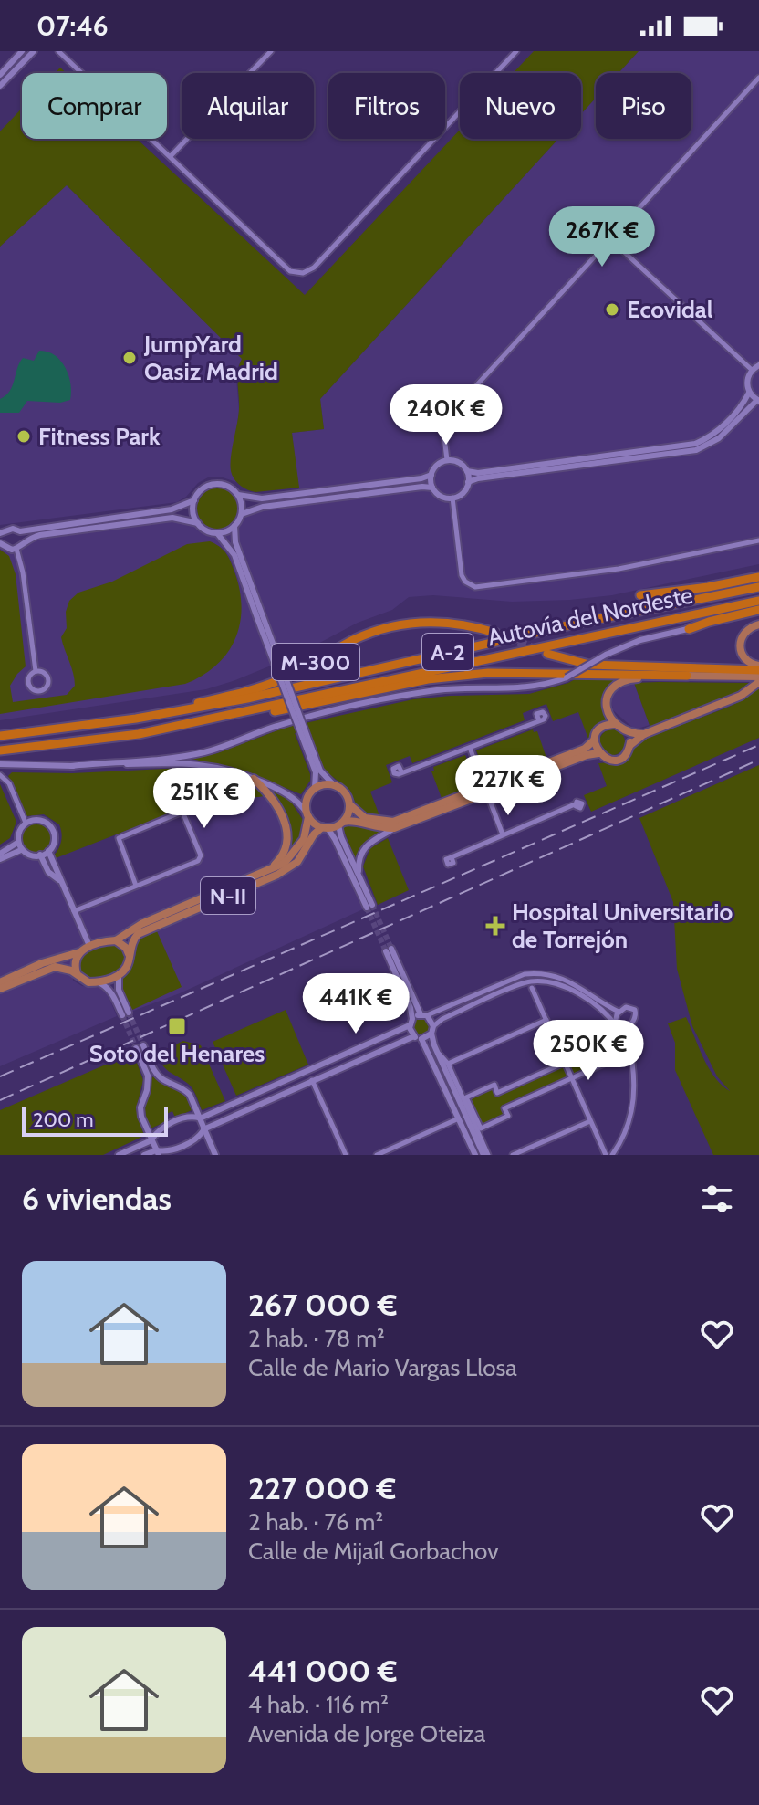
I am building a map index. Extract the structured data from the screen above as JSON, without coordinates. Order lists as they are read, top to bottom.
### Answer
{
  "streets": {
    "highway": ["Autovía del Nordeste", "A-2", "M-300"],
    "main road": ["N-II"]
  },
  "crossings": [
    ["Autovía del Nordeste", "M-300"]
  ],
  "places": {
    "other": ["Ecovidal", "JumpYard Oasiz Madrid", "Fitness Park"],
    "health": ["Hospital Universitario de Torrejón"],
    "transit": ["Soto del Henares"]
  },
  "scale_bar": "200 m",
  "page": {
    "status": "07:46",
    "chip": [
      "Comprar",
      "Alquilar",
      "Filtros",
      "Nuevo",
      "Piso"
    ],
    "price": [
      "267K €",
      "240K €",
      "227K €",
      "251K €",
      "441K €",
      "250K €"
    ],
    "scale": "200 m",
    "heading": "6 viviendas",
    "list": [
      {
        "name": "267 000 €",
        "note": "2 hab. · 78 m² · Calle de Mario Vargas Llosa"
      },
      {
        "name": "227 000 €",
        "note": "2 hab. · 76 m² · Calle de Mijaíl Gorbachov"
      },
      {
        "name": "441 000 €",
        "note": "4 hab. · 116 m² · Avenida de Jorge Oteiza"
      }
    ]
  }
}
